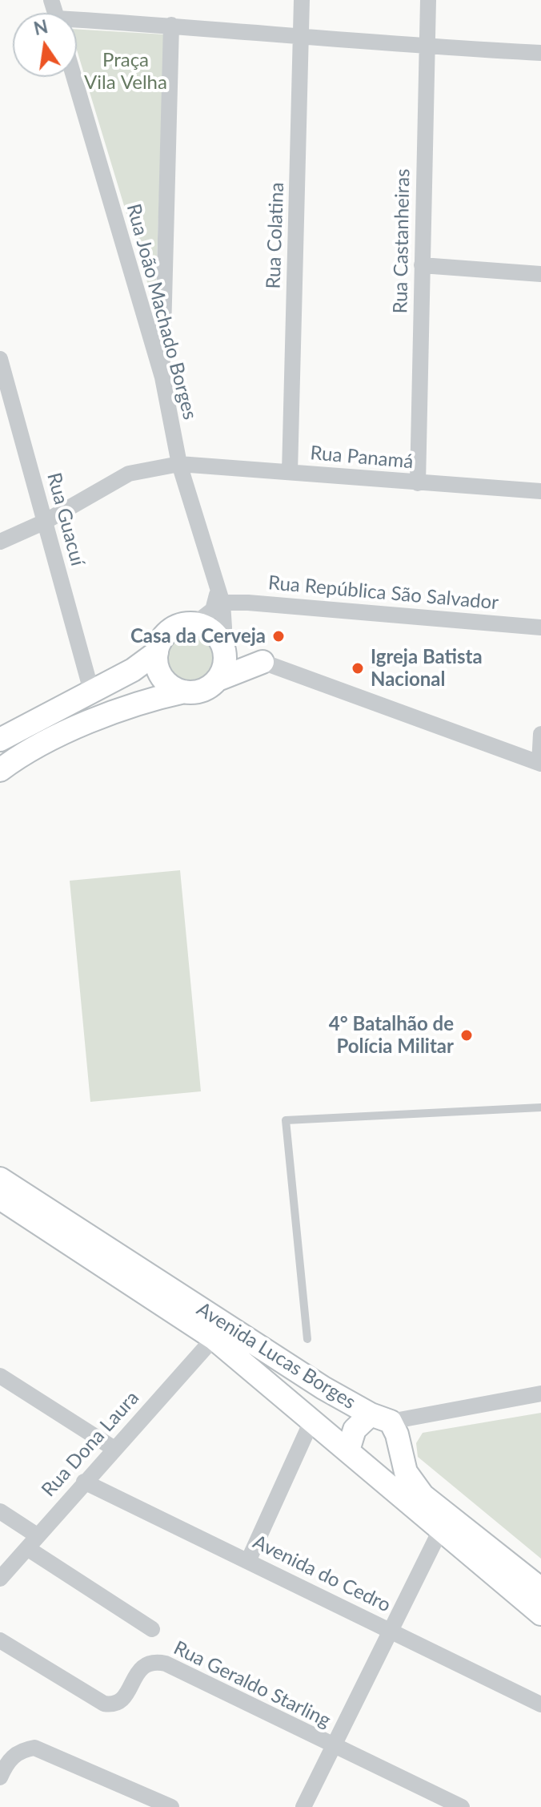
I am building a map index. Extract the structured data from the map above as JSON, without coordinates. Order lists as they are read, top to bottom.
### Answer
{
  "streets": {
    "street": [
      "Rua Colatina",
      "Rua Castanheiras",
      "Rua João Machado Borges",
      "Rua Panamá",
      "Rua Guacuí",
      "Rua República São Salvador",
      "Avenida Lucas Borges",
      "Rua Dona Laura",
      "Avenida do Cedro",
      "Rua Geraldo Starling"
    ]
  },
  "crossings": [
    ["Rua Colatina", "Rua Panamá"],
    ["Rua Castanheiras", "Rua Panamá"],
    ["Rua João Machado Borges", "Rua Panamá"],
    ["Rua João Machado Borges", "Rua República São Salvador"],
    ["Rua Panamá", "Rua Guacuí"],
    ["Avenida Lucas Borges", "Rua Dona Laura"],
    ["Rua Dona Laura", "Avenida do Cedro"]
  ],
  "parks": ["Praça Vila Velha"],
  "places": ["Casa da Cerveja", "Igreja Batista Nacional", "4° Batalhão de Polícia Militar"],
  "north": "top"
}
